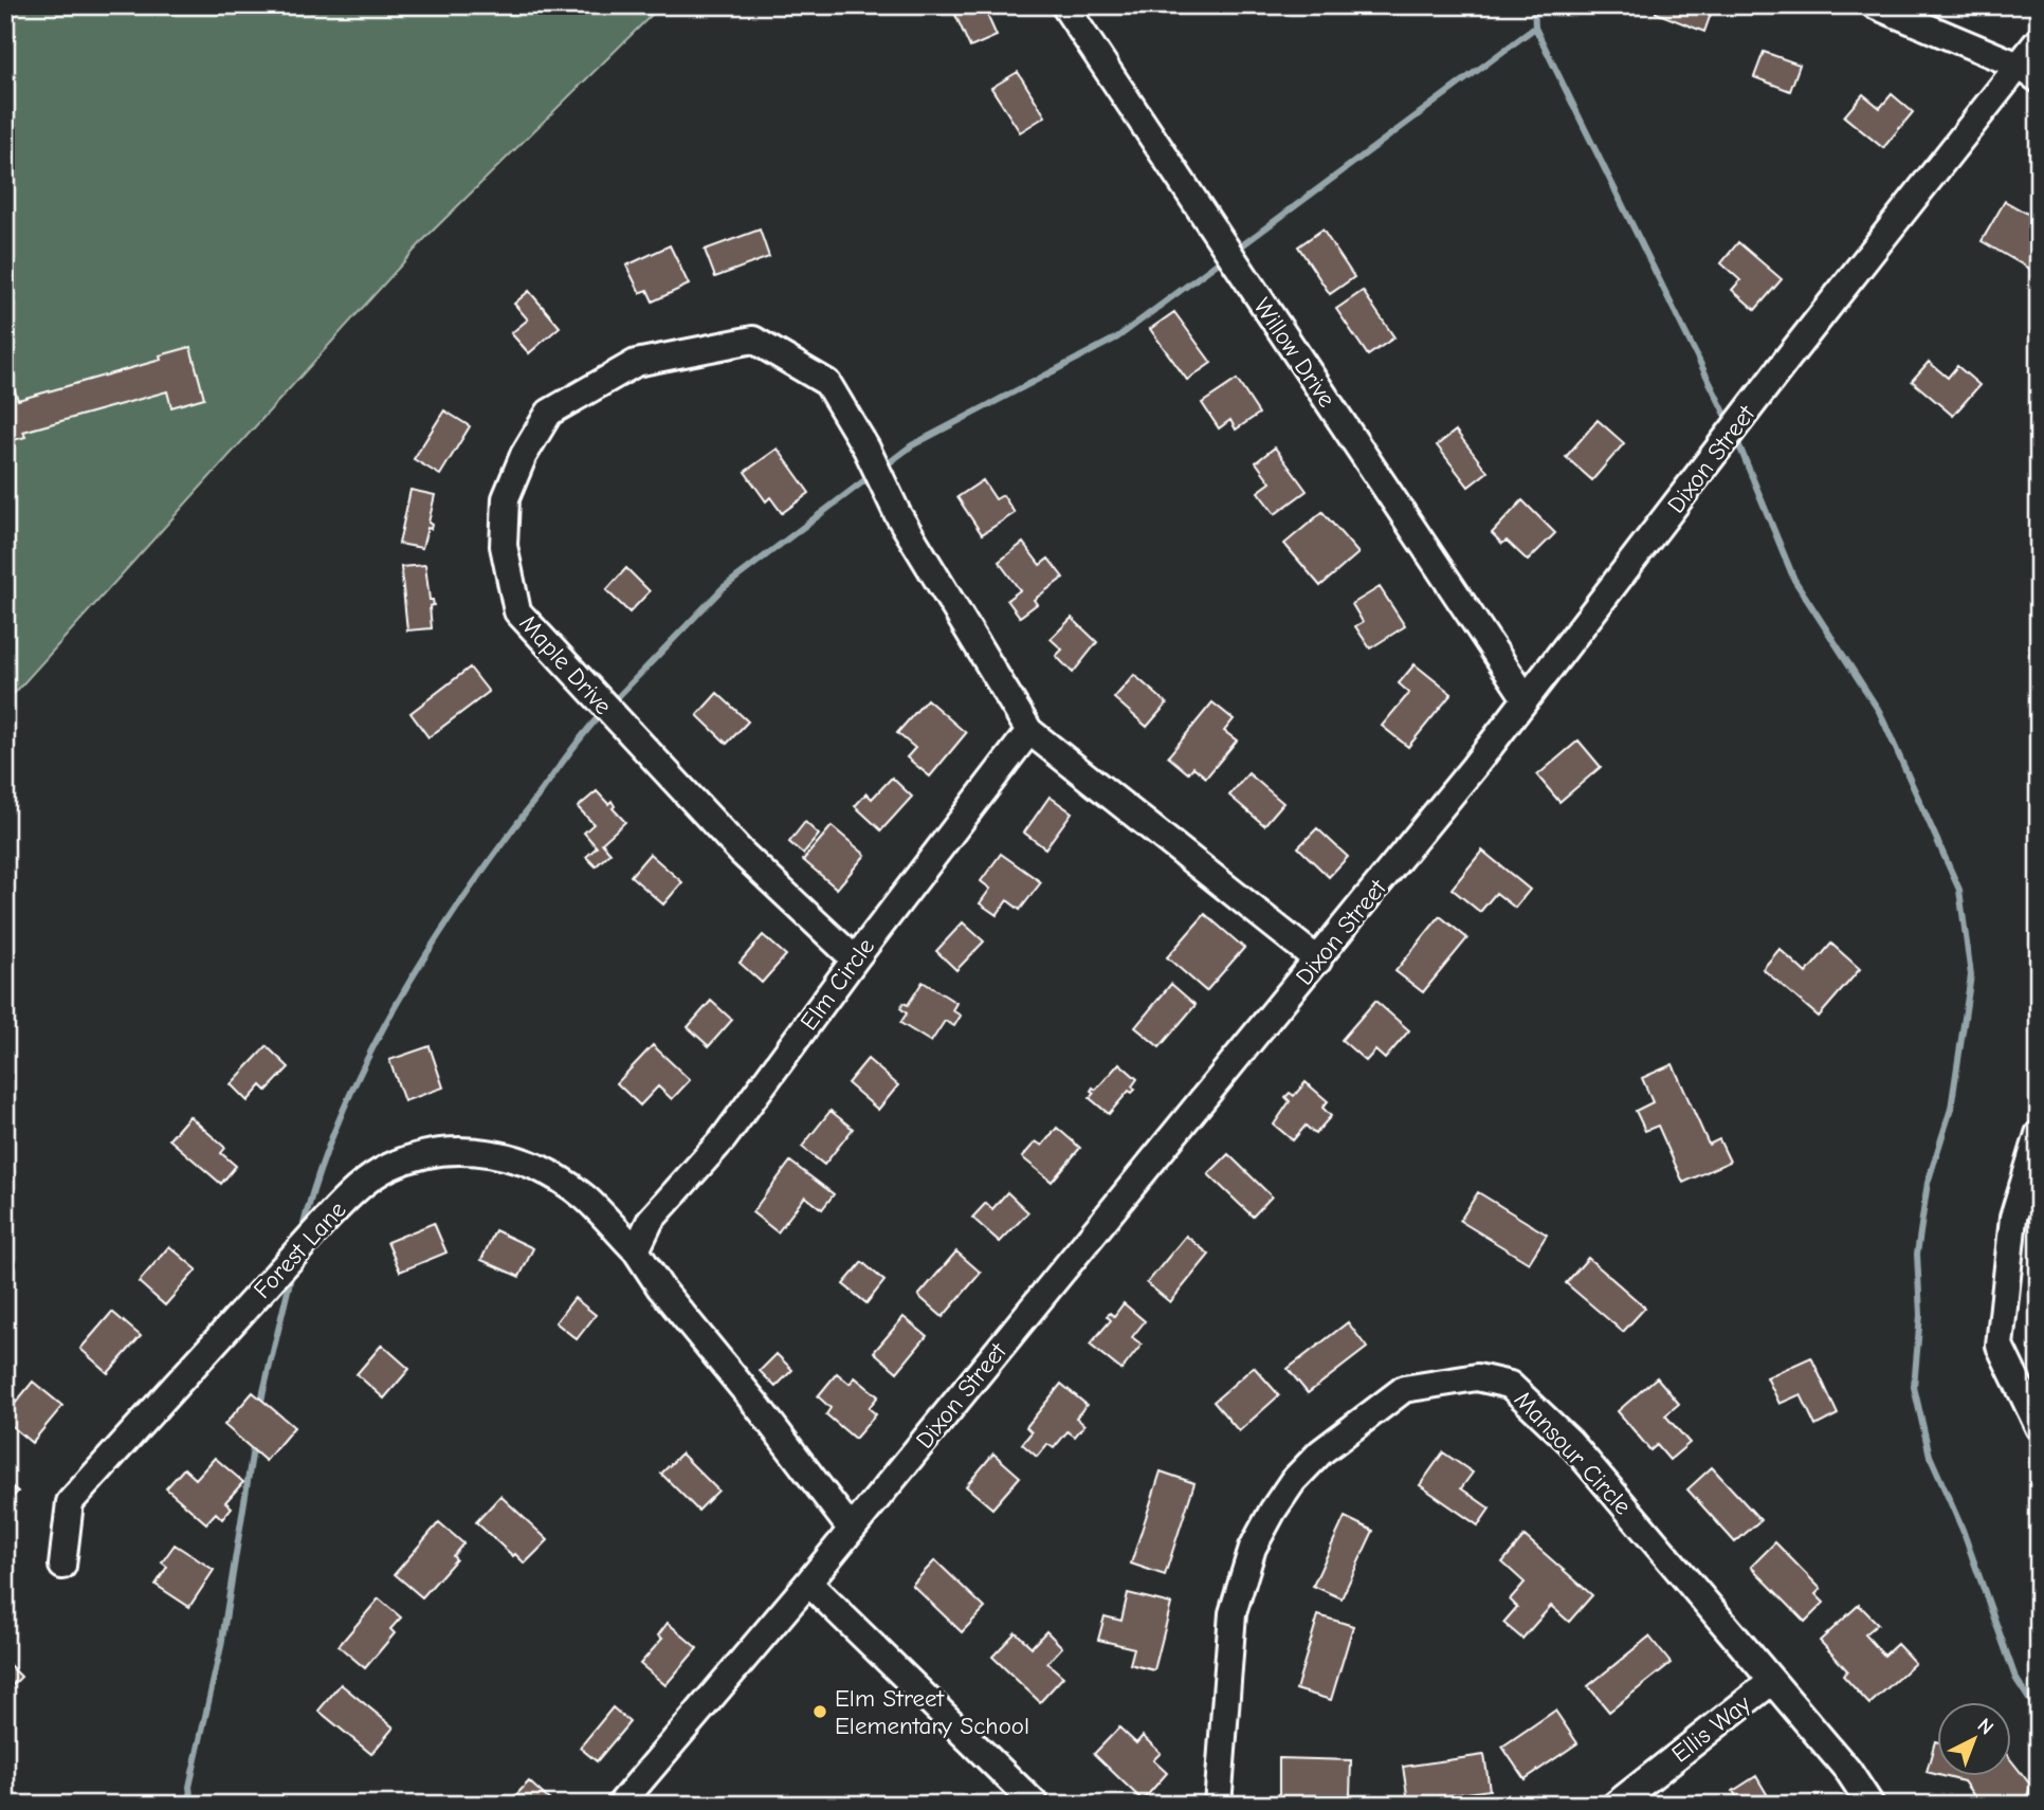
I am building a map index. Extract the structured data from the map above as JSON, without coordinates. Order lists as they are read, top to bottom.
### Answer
{
  "streets": {
    "street": [
      "Willow Drive",
      "Dixon Street",
      "Maple Drive",
      "Elm Circle",
      "Forest Lane",
      "Mansour Circle",
      "Ellis Way"
    ]
  },
  "crossings": [
    ["Willow Drive", "Dixon Street"],
    ["Maple Drive", "Elm Circle"],
    ["Elm Circle", "Forest Lane"],
    ["Mansour Circle", "Ellis Way"]
  ],
  "places": ["Elm Street Elementary School"],
  "north": "top right"
}
